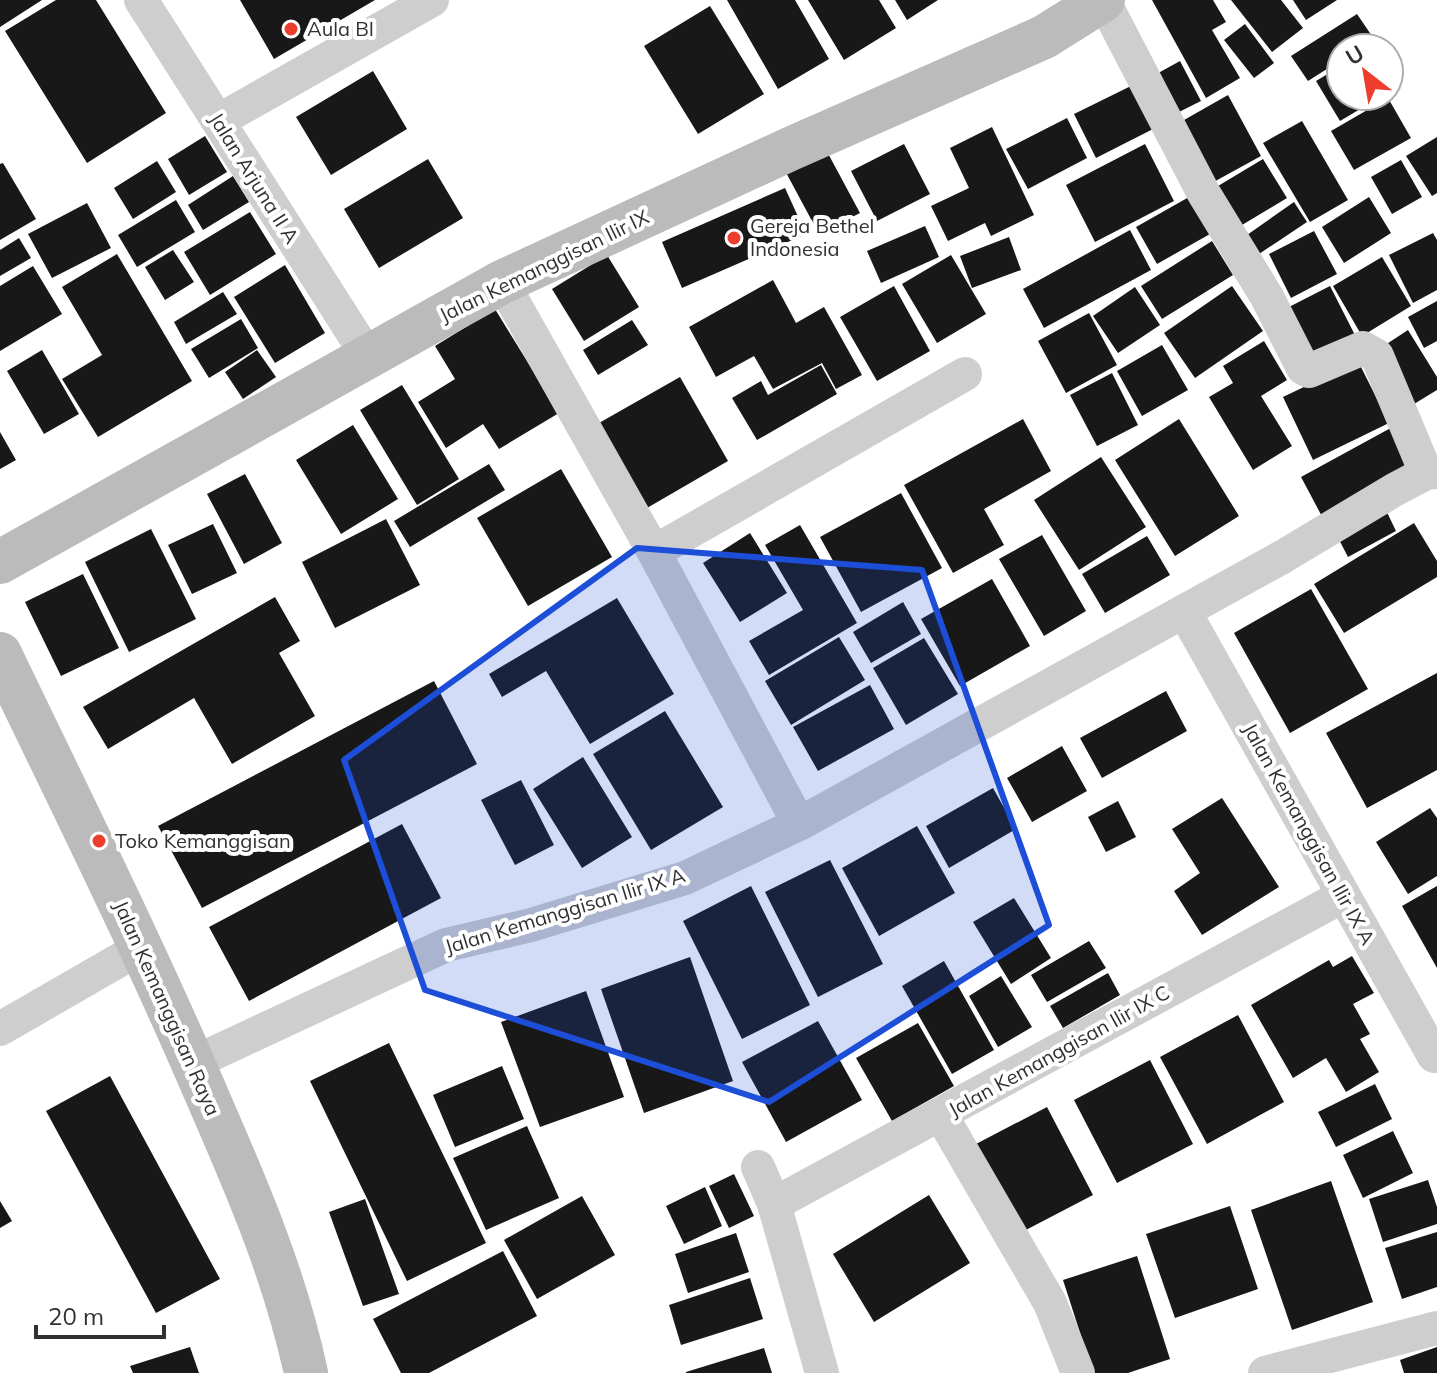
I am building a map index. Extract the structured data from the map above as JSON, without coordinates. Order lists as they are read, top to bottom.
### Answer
{
  "streets": {
    "street": [
      "Jalan Arjuna II A",
      "Jalan Kemanggisan Ilir IX",
      "Jalan Kemanggisan Ilir IX A",
      "Jalan Kemanggisan Raya",
      "Jalan Kemanggisan Ilir IX C"
    ]
  },
  "crossings": [
    ["Jalan Arjuna II A", "Jalan Kemanggisan Ilir IX"],
    ["Jalan Kemanggisan Ilir IX A", "Jalan Kemanggisan Raya"],
    ["Jalan Kemanggisan Ilir IX A", "Jalan Kemanggisan Ilir IX C"]
  ],
  "places": ["Aula BI", "Gereja Bethel Indonesia", "Toko Kemanggisan"],
  "scale_bar": "20 m",
  "north": "top left"
}
